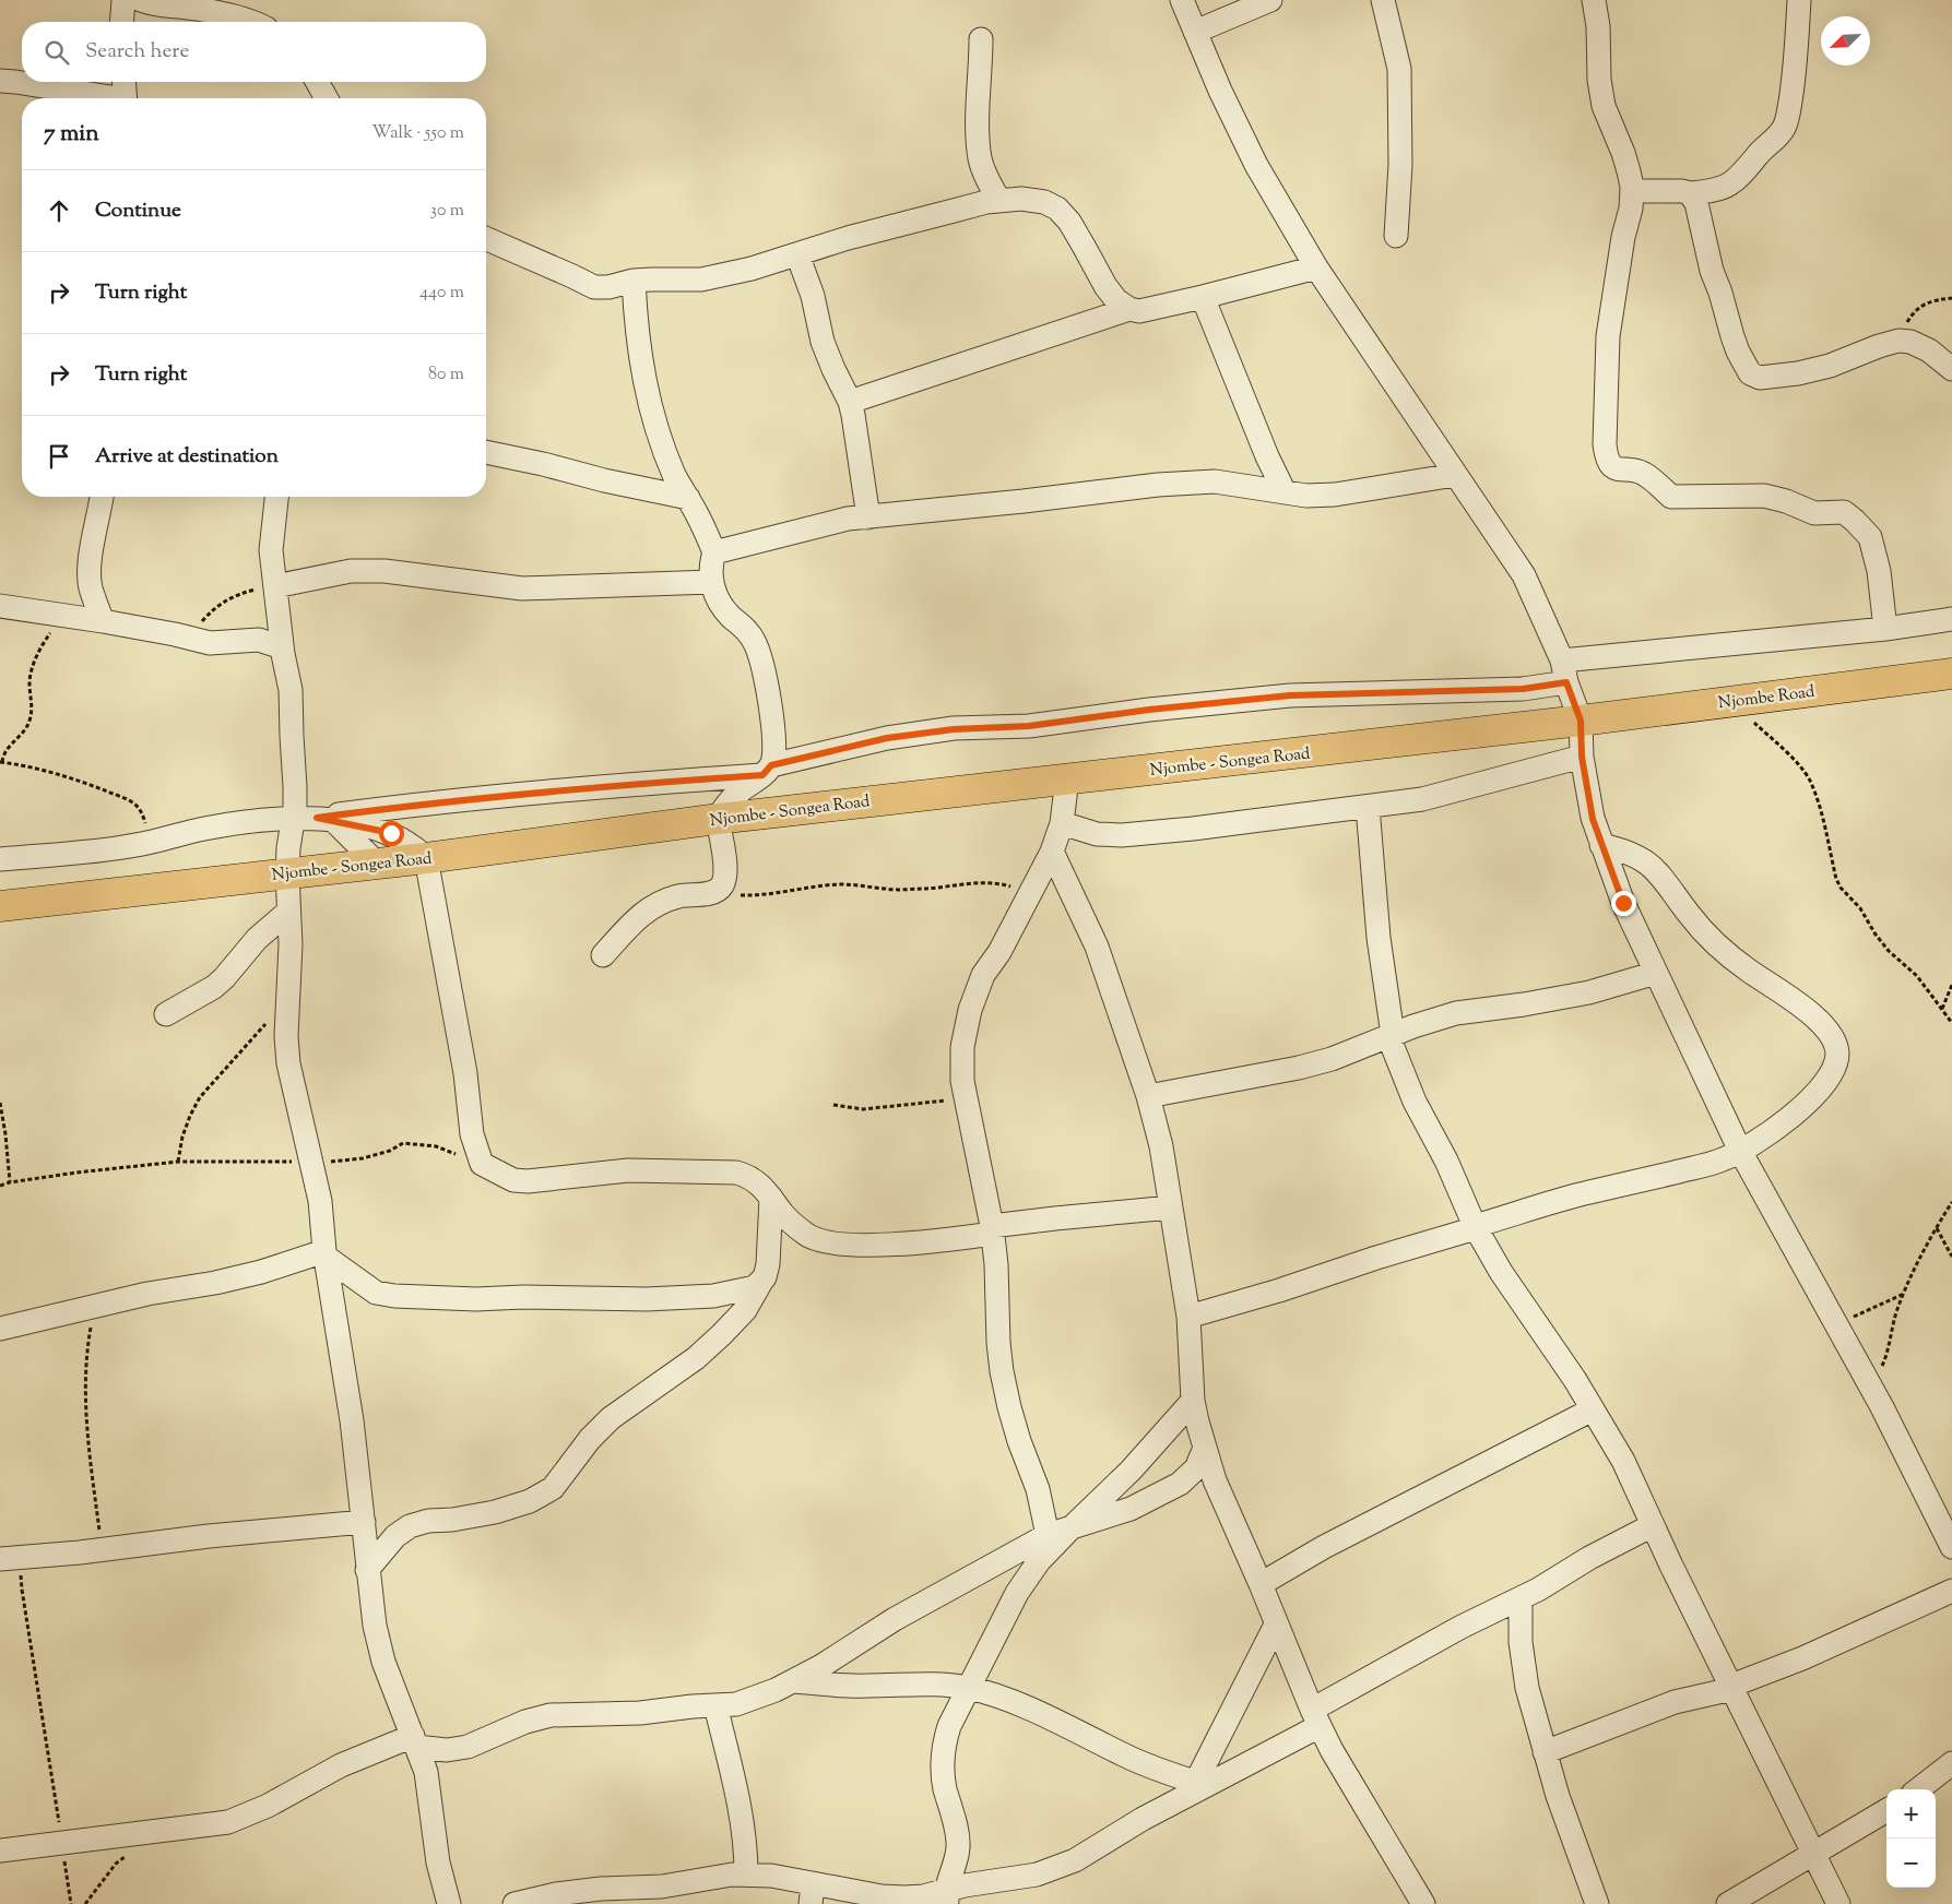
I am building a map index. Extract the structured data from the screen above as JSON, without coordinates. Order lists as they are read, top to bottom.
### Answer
{
  "streets": {
    "highway": ["Njombe Road", "Njombe - Songea Road"]
  },
  "crossings": [
    ["Njombe Road", "Njombe - Songea Road"]
  ],
  "north": "bottom left",
  "page": {
    "search": "Search here",
    "heading": ["7 min", "Walk · 550 m"],
    "list": [
      ["Continue", "30 m"],
      ["Turn right", "440 m"],
      ["Turn right", "80 m"],
      "Arrive at destination"
    ],
    "map_buttons": ["+", "−"]
  }
}
